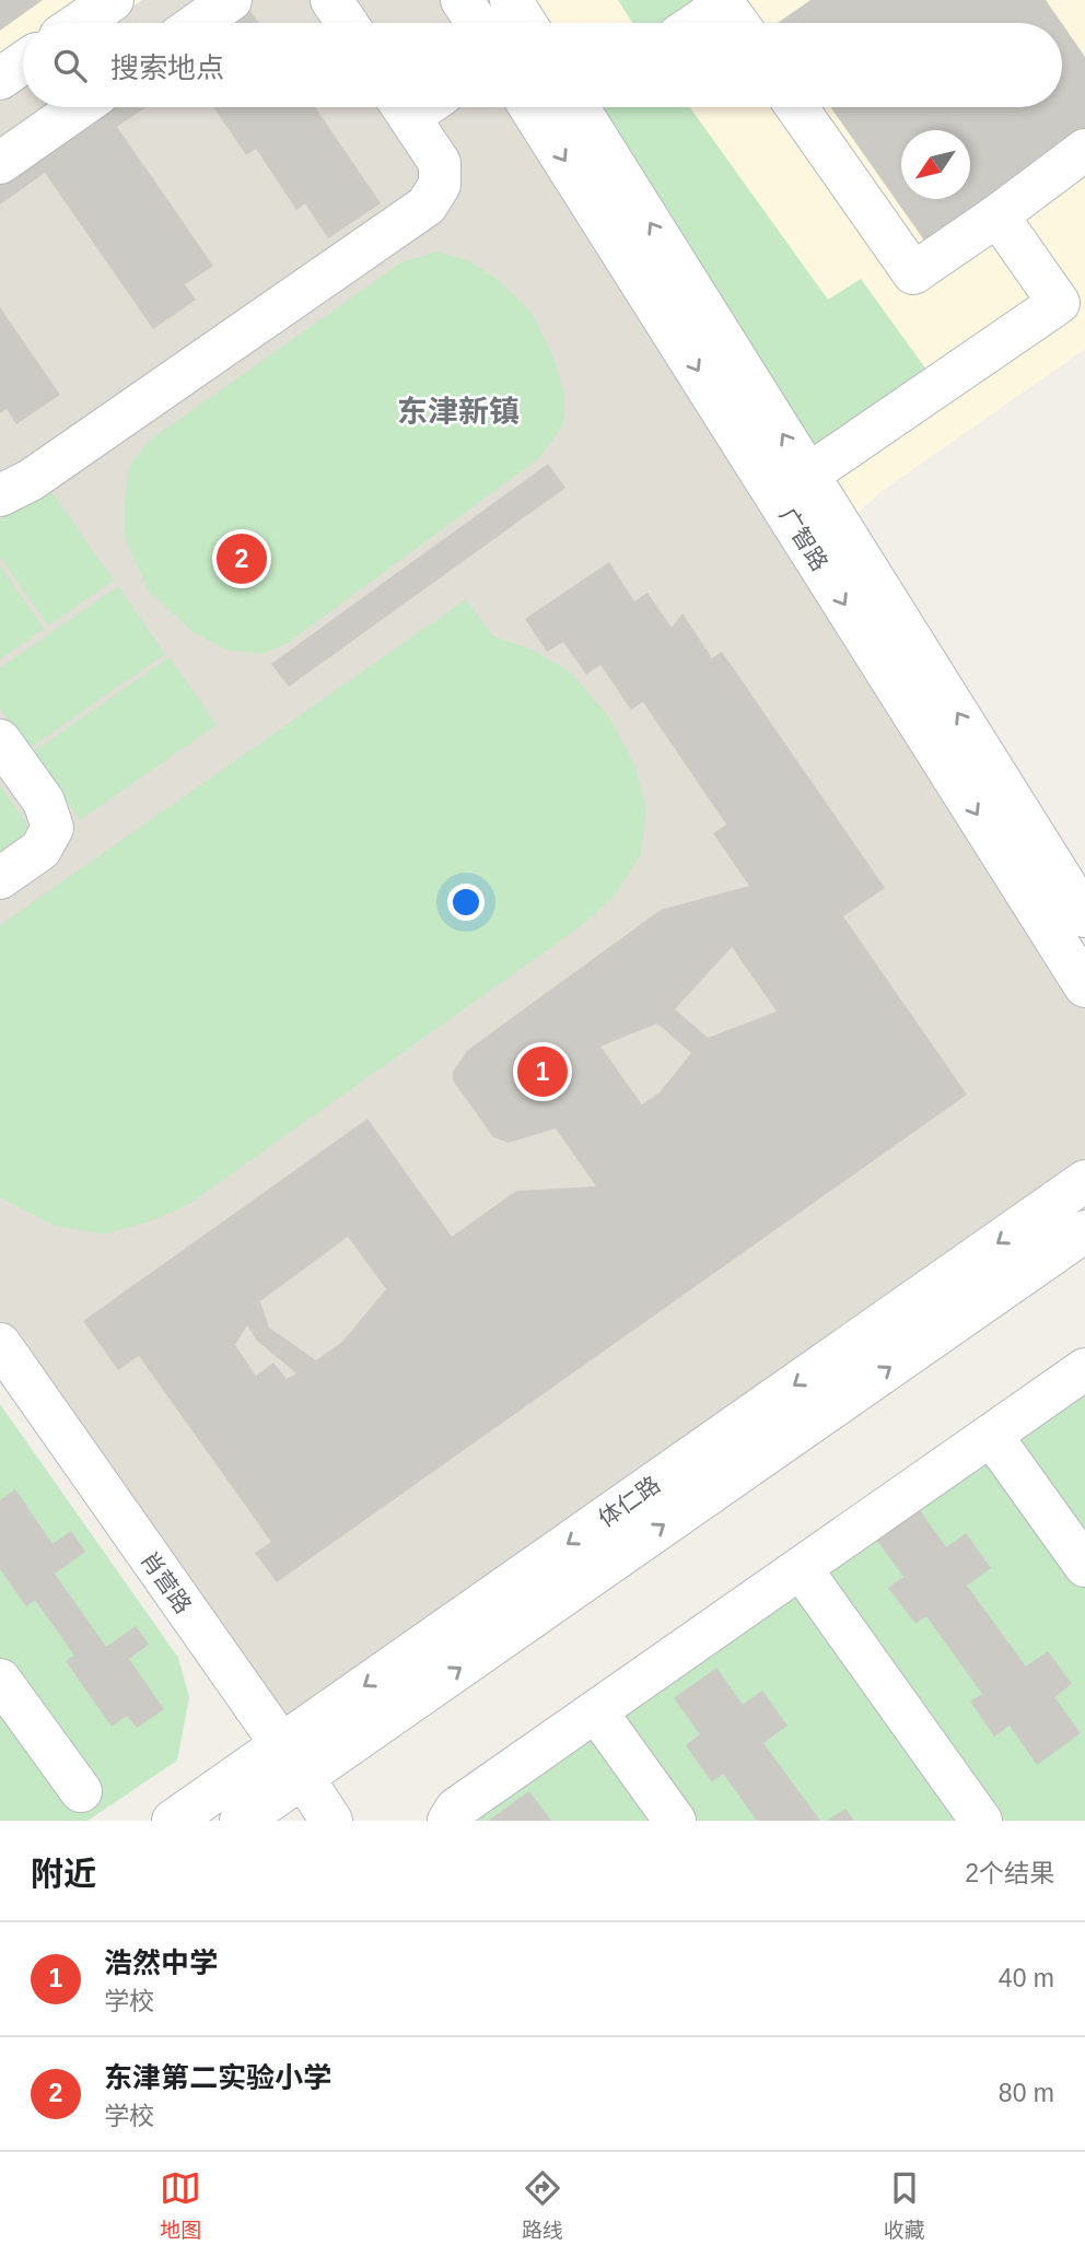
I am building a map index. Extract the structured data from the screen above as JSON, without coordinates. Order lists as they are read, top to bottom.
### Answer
{
  "streets": {
    "street": ["广智路", "体仁路", "肖营路"]
  },
  "crossings": [
    ["体仁路", "肖营路"]
  ],
  "districts": ["东津新镇"],
  "north": "bottom left",
  "page": {
    "search": "搜索地点",
    "pins": ["2", "1"],
    "heading": ["附近", "2个结果"],
    "list": [
      {
        "mark": "1",
        "name": "浩然中学",
        "note": "学校",
        "value": "40 m"
      },
      {
        "mark": "2",
        "name": "东津第二实验小学",
        "note": "学校",
        "value": "80 m"
      }
    ],
    "nav": ["地图", "路线", "收藏"]
  }
}
